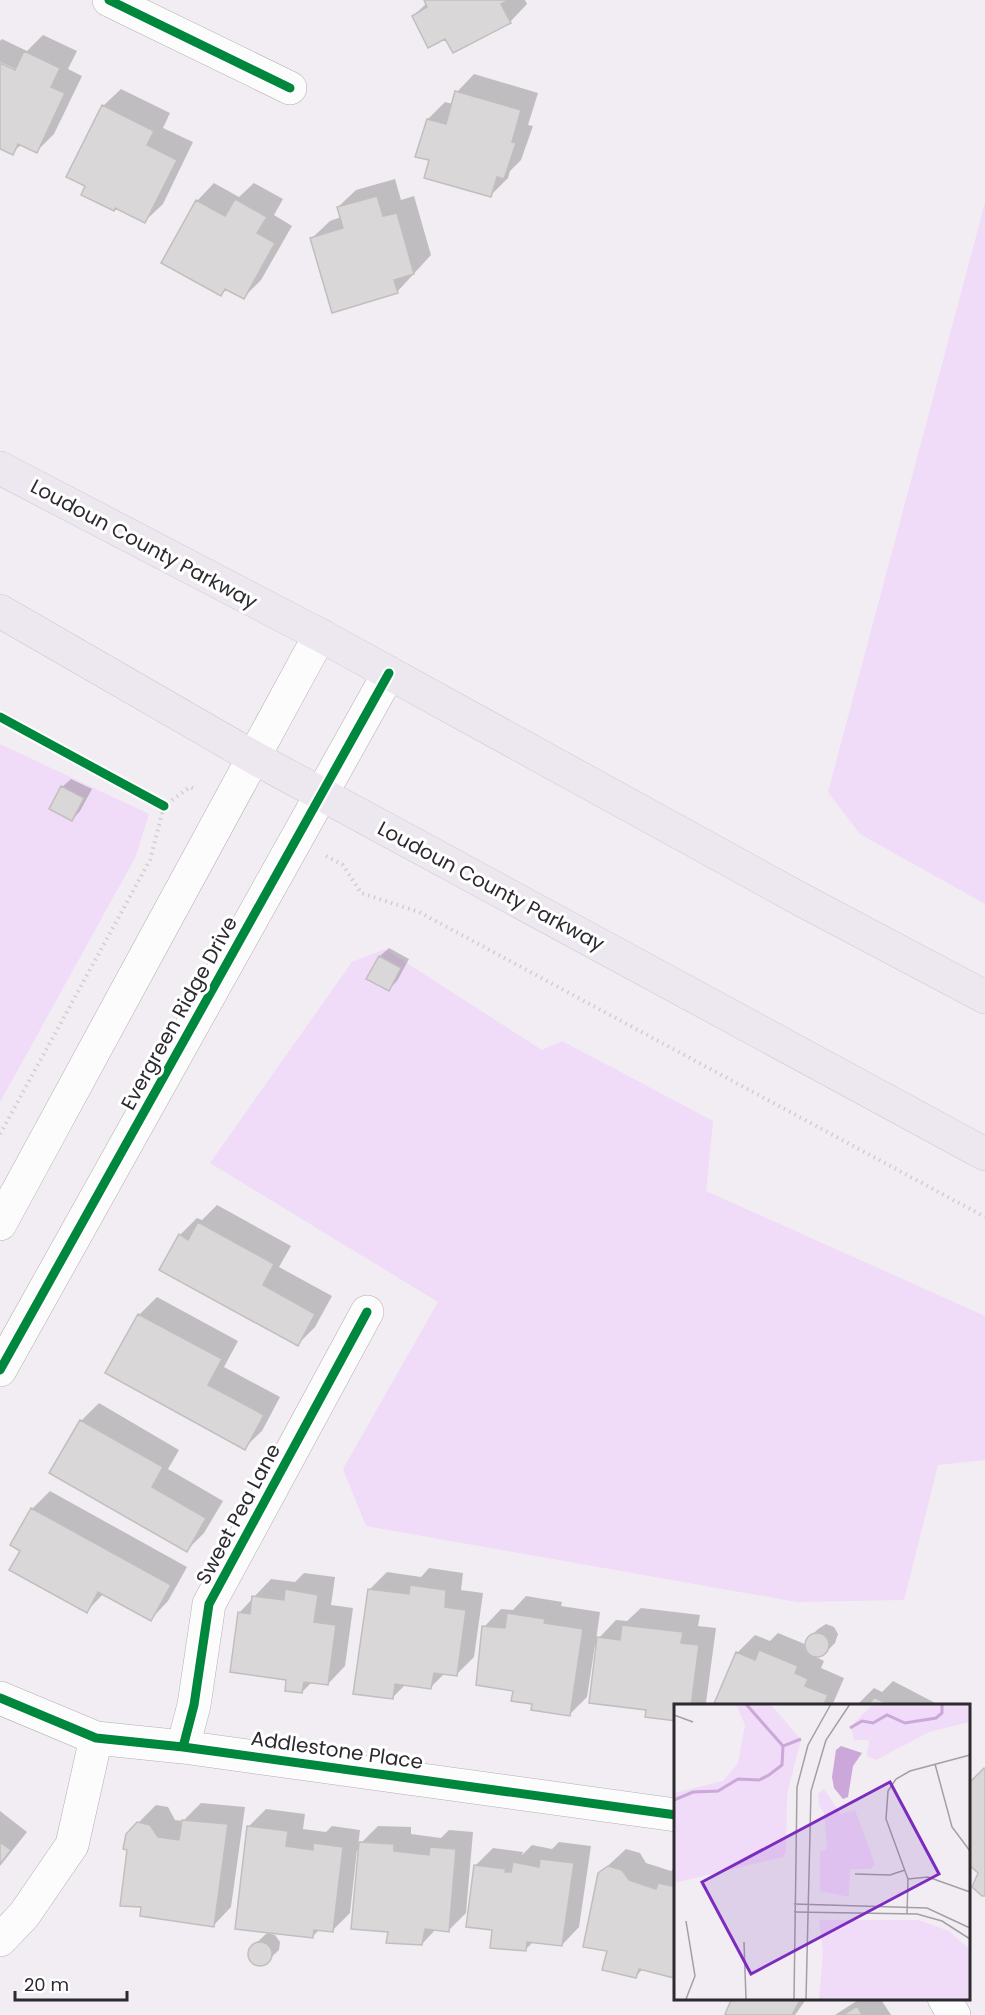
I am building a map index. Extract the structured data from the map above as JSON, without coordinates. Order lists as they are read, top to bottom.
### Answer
{
  "streets": {
    "main road": ["Loudoun County Parkway"],
    "street": ["Evergreen Ridge Drive", "Sweet Pea Lane", "Addlestone Place"]
  },
  "crossings": [
    ["Loudoun County Parkway", "Evergreen Ridge Drive"],
    ["Sweet Pea Lane", "Addlestone Place"]
  ],
  "scale_bar": "20 m"
}
